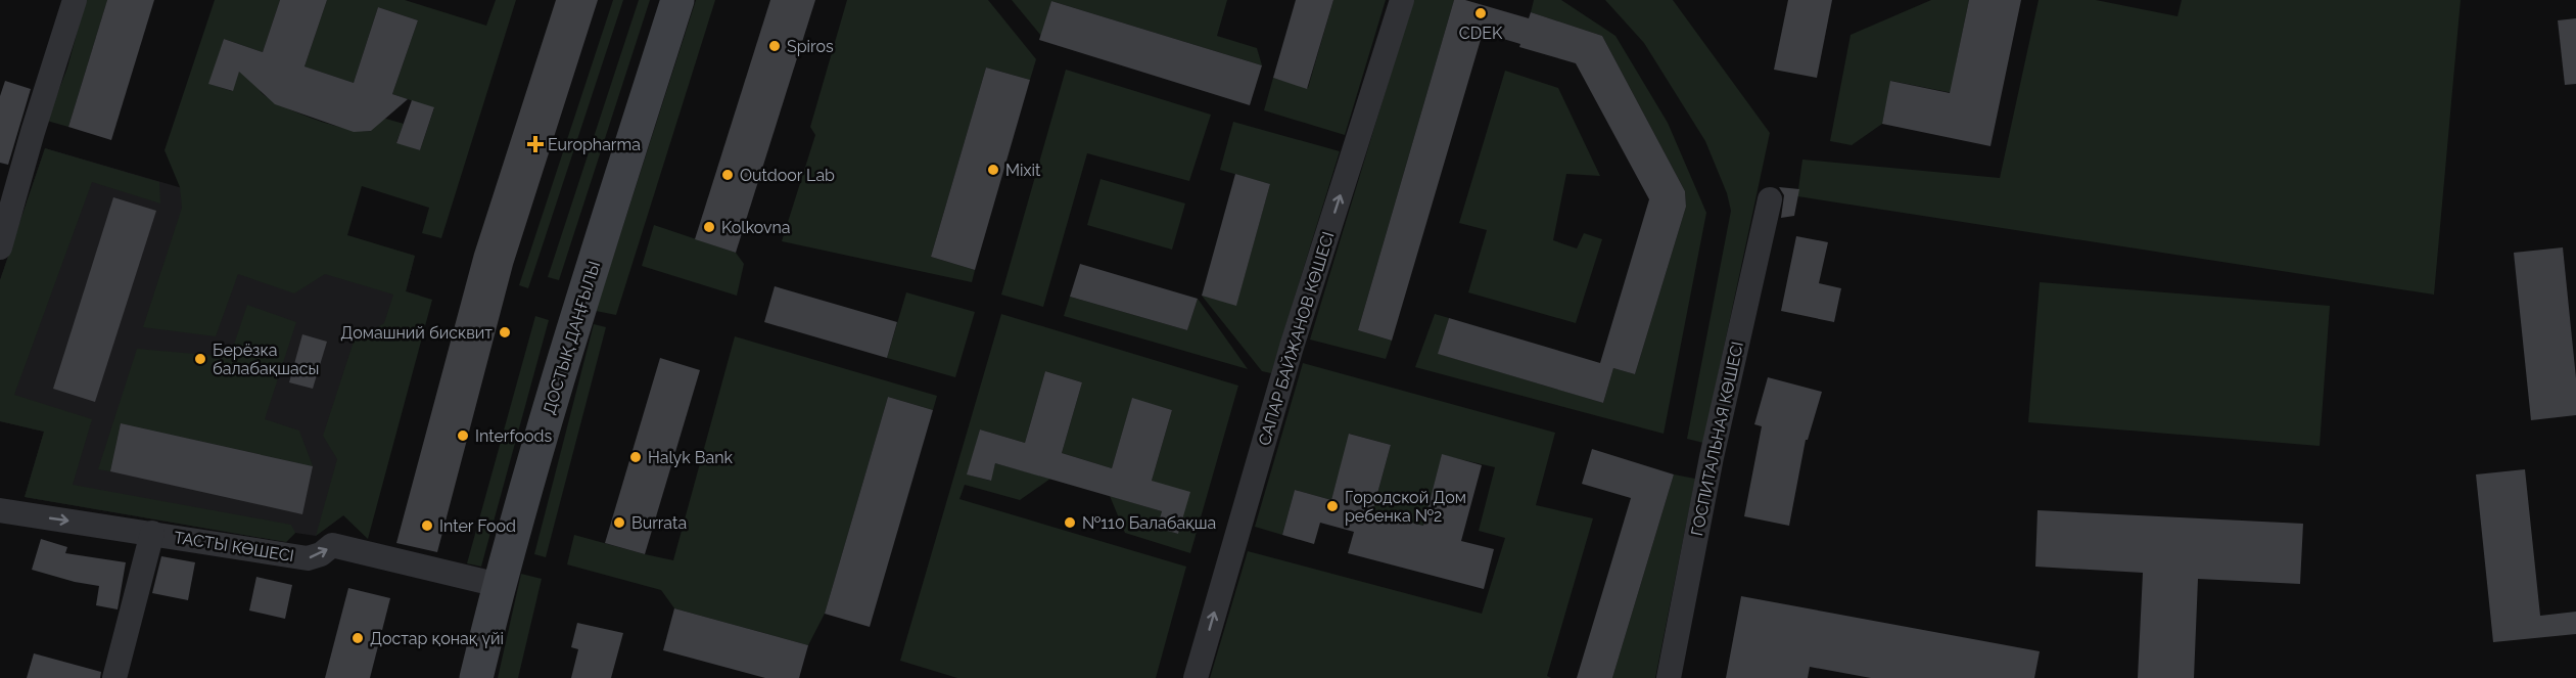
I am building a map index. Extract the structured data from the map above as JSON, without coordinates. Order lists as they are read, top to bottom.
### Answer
{
  "streets": {
    "main road": ["ДОСТЫҚ ДАҢҒЫЛЫ"],
    "street": ["САПАР БАЙЖАНОВ КӨШЕСІ", "ГОСПИТАЛЬНАЯ КӨШЕСІ", "ТАСТЫ КӨШЕСІ"]
  },
  "crossings": [
    ["ДОСТЫҚ ДАҢҒЫЛЫ", "ТАСТЫ КӨШЕСІ"]
  ],
  "one_way": ["САПАР БАЙЖАНОВ КӨШЕСІ", "ТАСТЫ КӨШЕСІ"],
  "places": {
    "other": [
      "CDEK",
      "Spiros",
      "Mixit",
      "Outdoor Lab",
      "Kolkovna",
      "Домашний бисквит",
      "Берёзка балабақшасы",
      "Interfoods",
      "Halyk Bank",
      "Городской Дом ребенка №2",
      "Burrata",
      "№110 Балабақша",
      "Inter Food",
      "Достар қонақ үйі"
    ],
    "health": ["Europharma"]
  }
}
